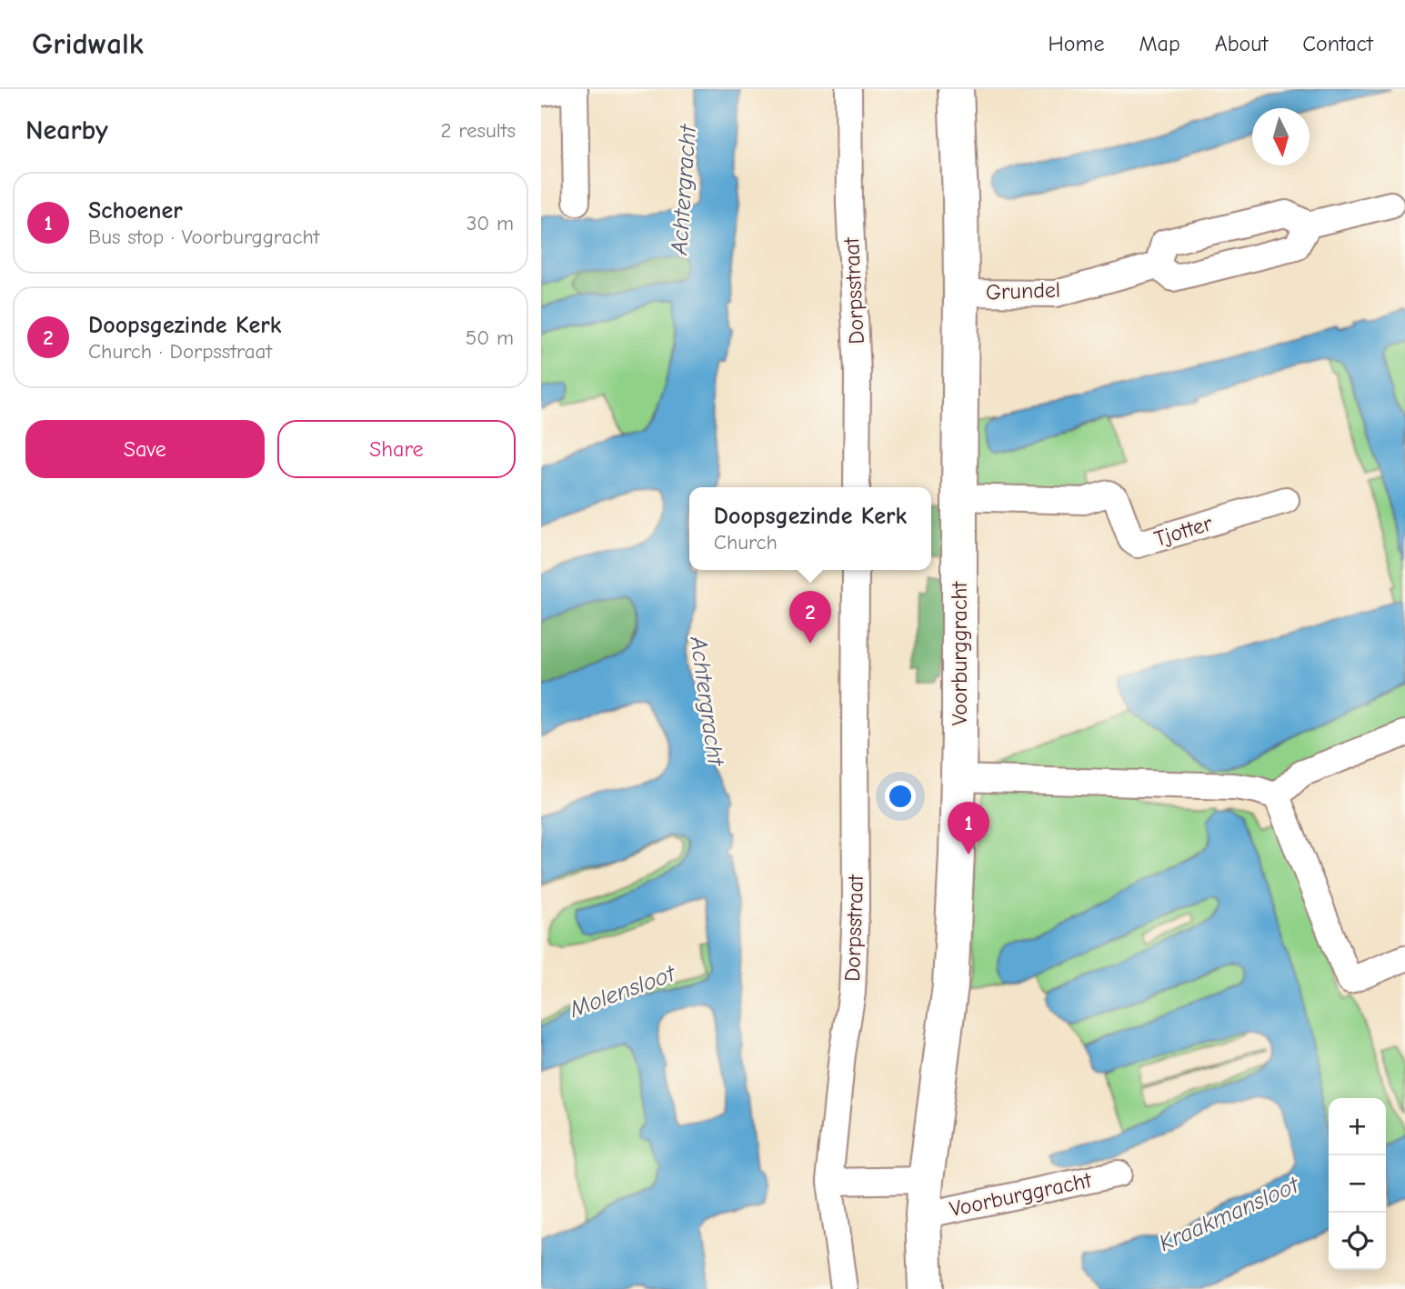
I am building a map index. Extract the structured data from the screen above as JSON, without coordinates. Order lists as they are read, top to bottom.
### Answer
{
  "streets": {
    "street": [
      "Dorpsstraat",
      "Grundel",
      "Tjotter",
      "Voorburggracht"
    ]
  },
  "crossings": [
    ["Grundel", "Voorburggracht"],
    ["Tjotter", "Voorburggracht"]
  ],
  "water": ["Achtergracht", "Molensloot", "Kraakmansloot"],
  "north": "bottom",
  "page": {
    "header": "Gridwalk",
    "nav": [
      "Home",
      "Map",
      "About",
      "Contact"
    ],
    "heading": ["Nearby", "2 results"],
    "list": [
      {
        "mark": "1",
        "name": "Schoener",
        "note": "Bus stop · Voorburggracht",
        "value": "30 m"
      },
      {
        "mark": "2",
        "name": "Doopsgezinde Kerk",
        "note": "Church · Dorpsstraat",
        "value": "50 m"
      }
    ],
    "buttons": ["Save", "Share"],
    "popup": ["Doopsgezinde Kerk", "Church"],
    "pins": ["2", "1"],
    "map_buttons": ["+", "−"]
  }
}
